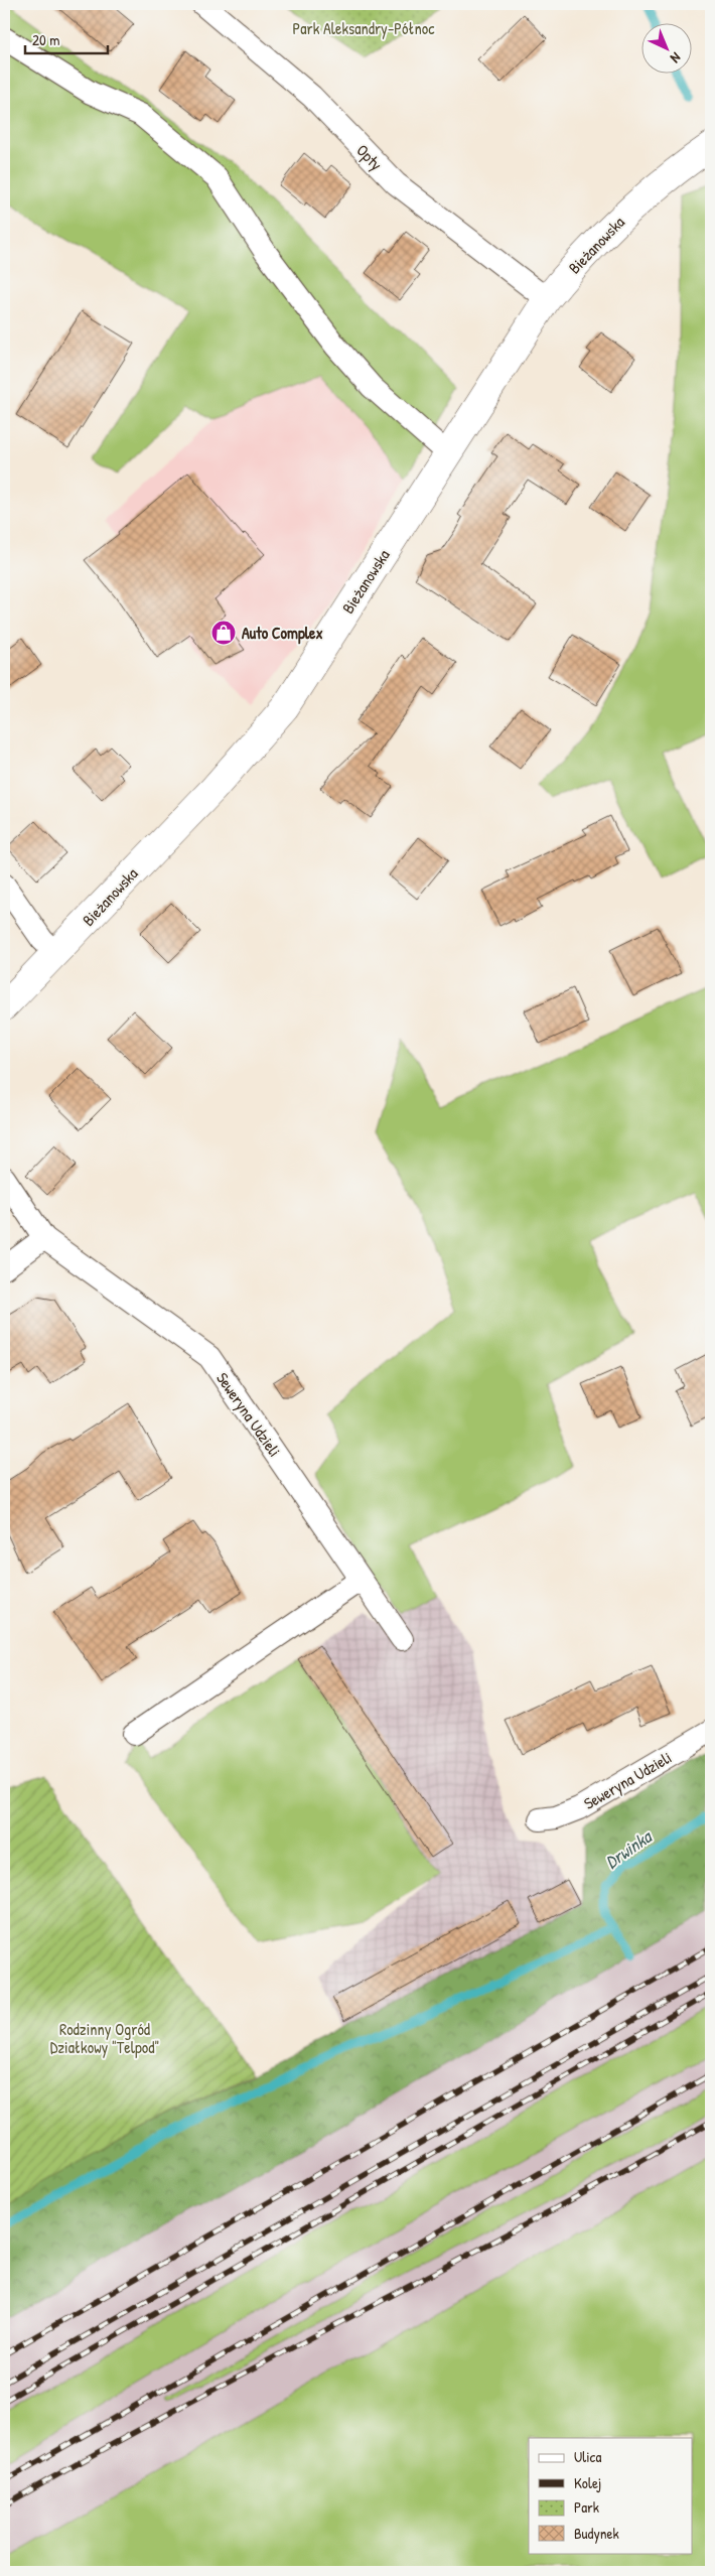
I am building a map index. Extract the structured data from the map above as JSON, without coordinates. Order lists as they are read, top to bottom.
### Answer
{
  "streets": {
    "street": ["Opty", "Bieżanowska", "Seweryna Udzieli"]
  },
  "crossings": [
    ["Opty", "Bieżanowska"]
  ],
  "water": ["Drwinka"],
  "parks": ["Park Aleksandry-Północ", "Rodzinny Ogród Działkowy \"Telpod\""],
  "places": {
    "shop": ["Auto Complex"]
  },
  "legend": [
    "Ulica",
    "Kolej",
    "Park",
    "Budynek"
  ],
  "scale_bar": "20 m",
  "north": "bottom right"
}
